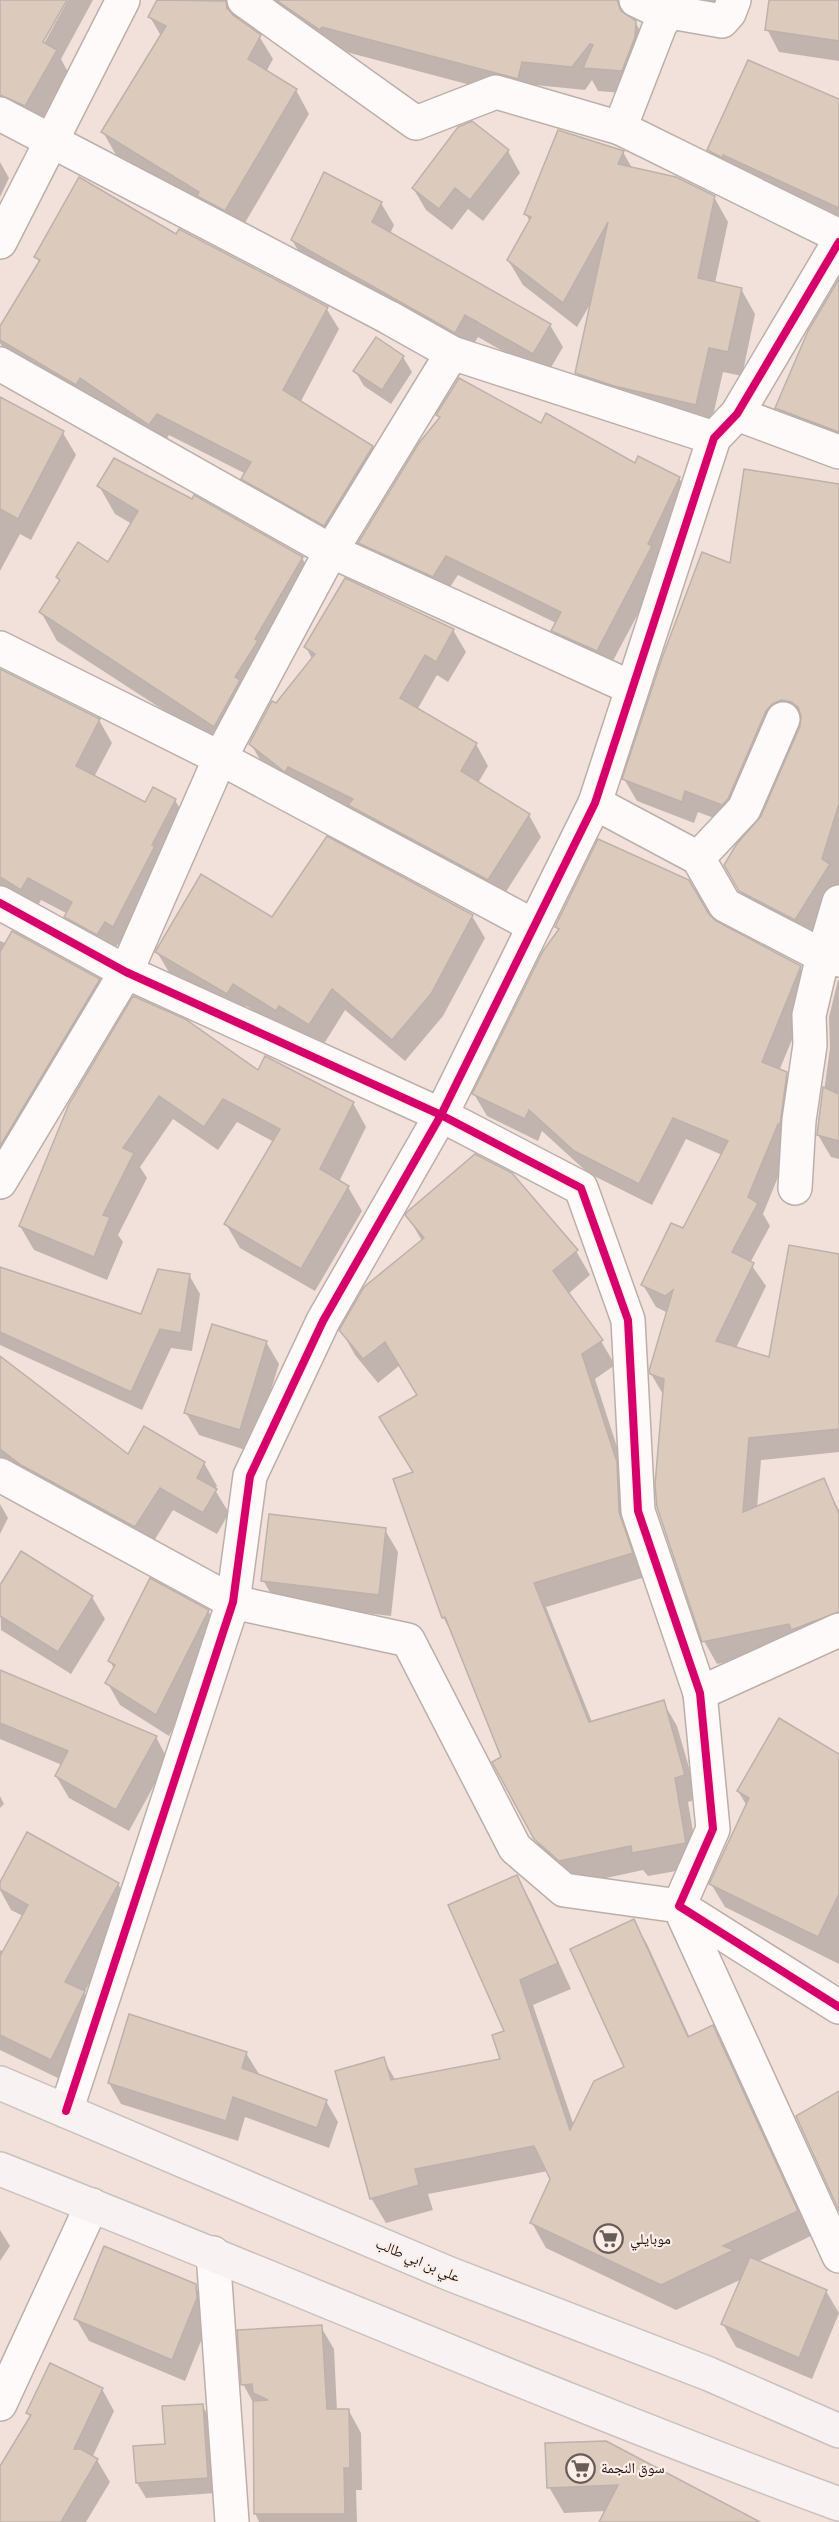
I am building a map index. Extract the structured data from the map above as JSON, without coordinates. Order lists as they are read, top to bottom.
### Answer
{
  "streets": {
    "main road": ["علي بن ابي طالب"]
  },
  "places": {
    "supermarket": ["موبايلي", "سوق النجمة"]
  }
}
